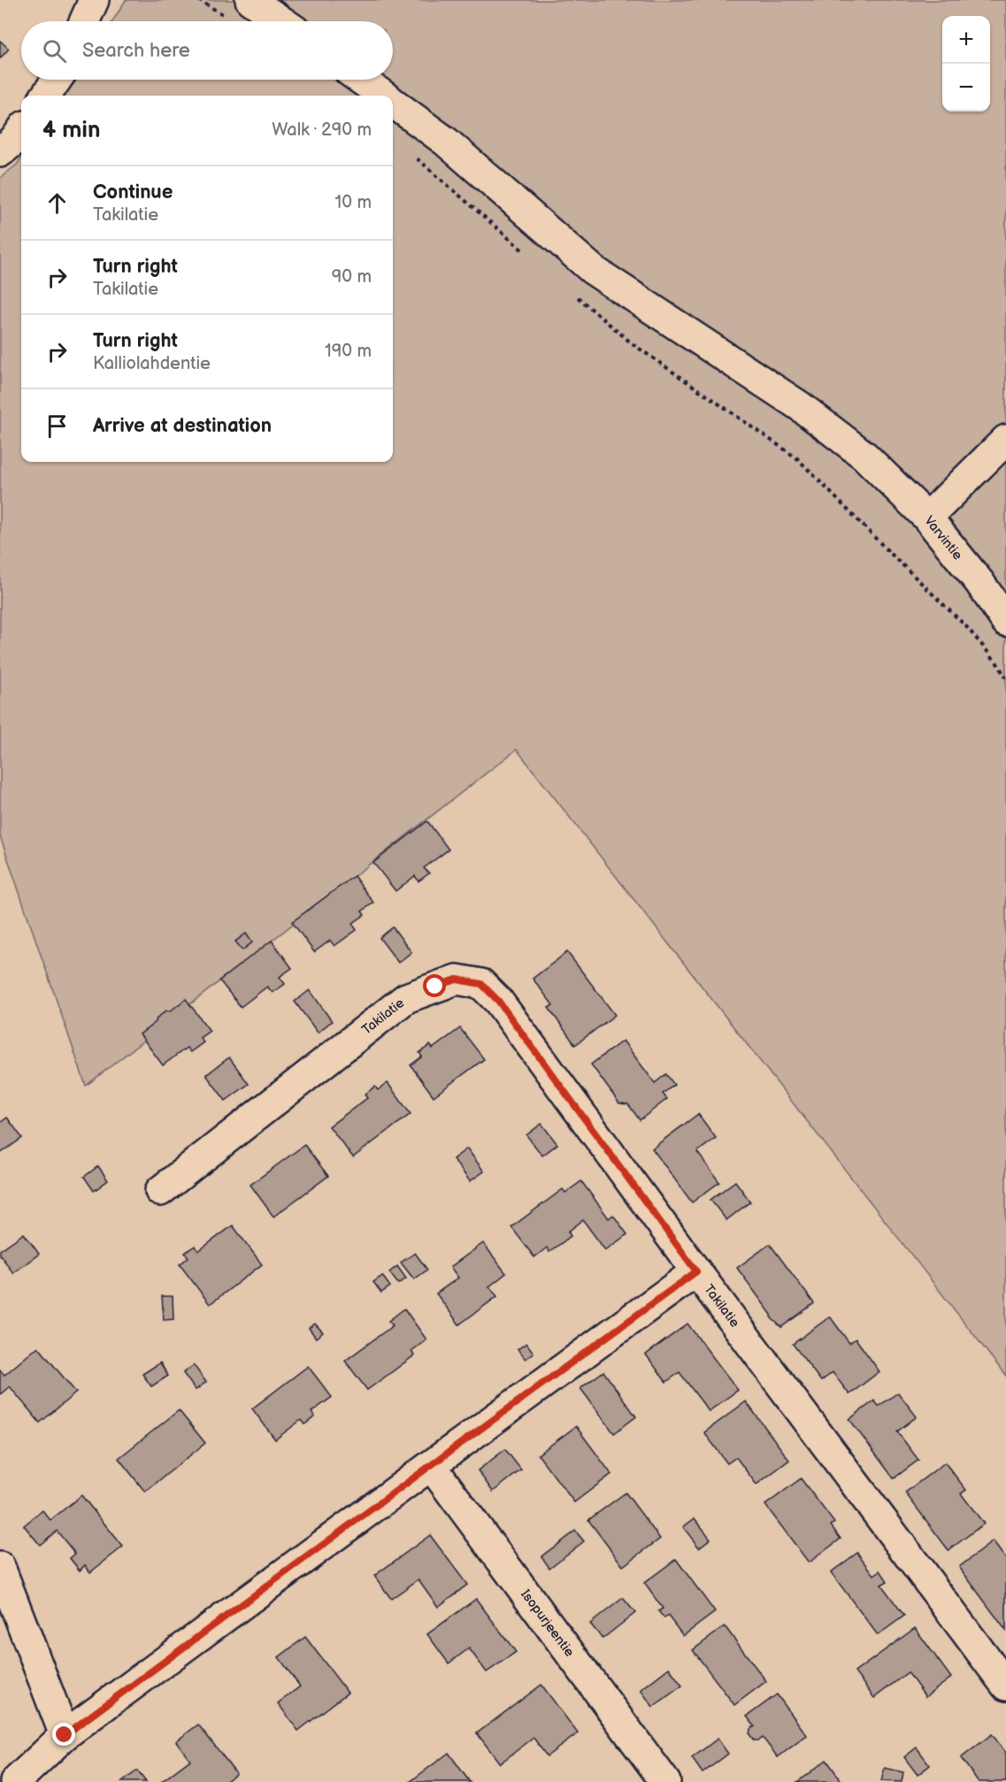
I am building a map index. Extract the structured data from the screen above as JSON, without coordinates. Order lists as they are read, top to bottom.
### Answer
{
  "streets": {
    "street": ["Varvintie", "Takilatie", "Isopurjeentie"]
  },
  "page": {
    "map_buttons": ["+", "−"],
    "search": "Search here",
    "heading": ["4 min", "Walk · 290 m"],
    "list": [
      ["Continue", "Takilatie", "10 m"],
      ["Turn right", "Takilatie", "90 m"],
      ["Turn right", "Kalliolahdentie", "190 m"],
      "Arrive at destination"
    ]
  }
}
